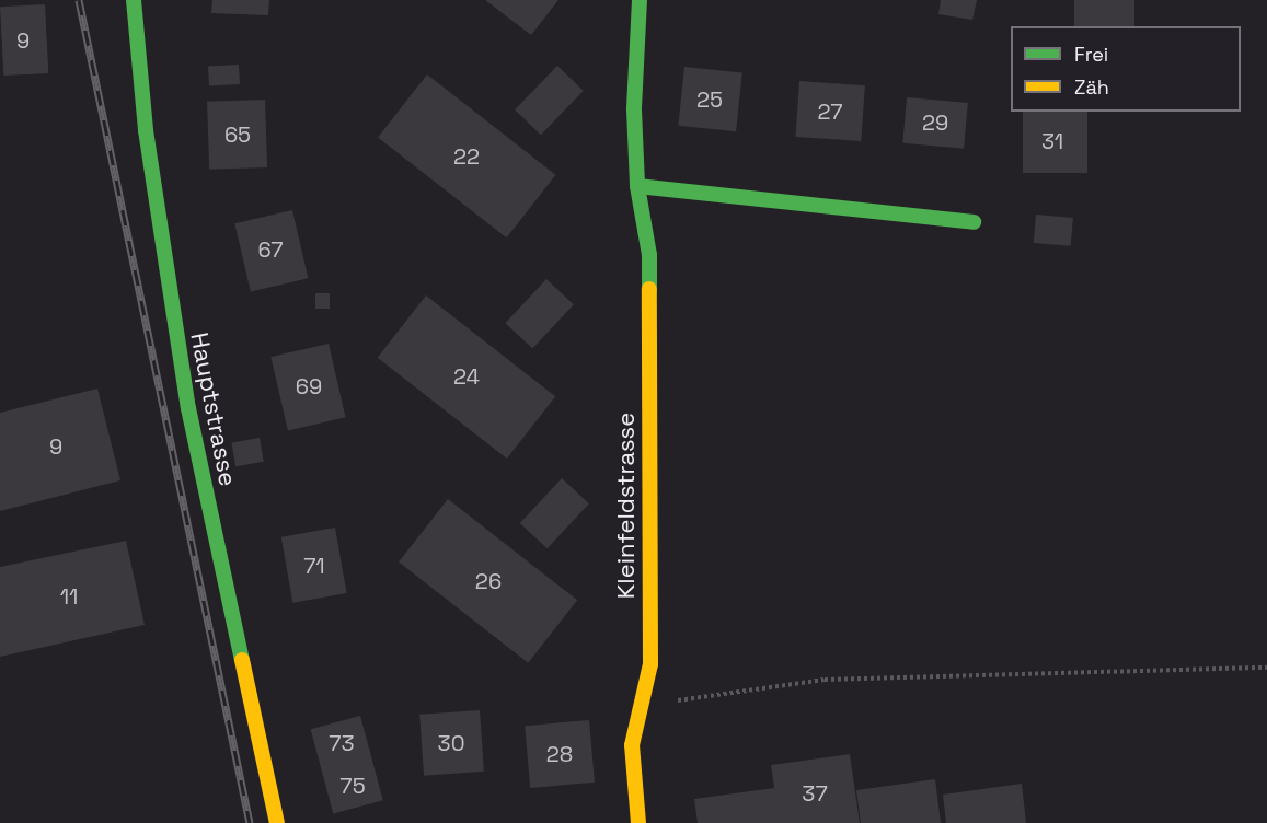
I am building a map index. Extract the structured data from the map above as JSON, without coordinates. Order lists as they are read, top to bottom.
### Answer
{
  "streets": {
    "street": ["Hauptstrasse", "Kleinfeldstrasse"]
  },
  "house_numbers": [
    "9",
    "25",
    "27",
    "29",
    "65",
    "31",
    "22",
    "67",
    "24",
    "69",
    "9",
    "71",
    "26",
    "11",
    "73",
    "30",
    "28",
    "75",
    "37"
  ],
  "legend": ["Frei", "Zäh"]
}
